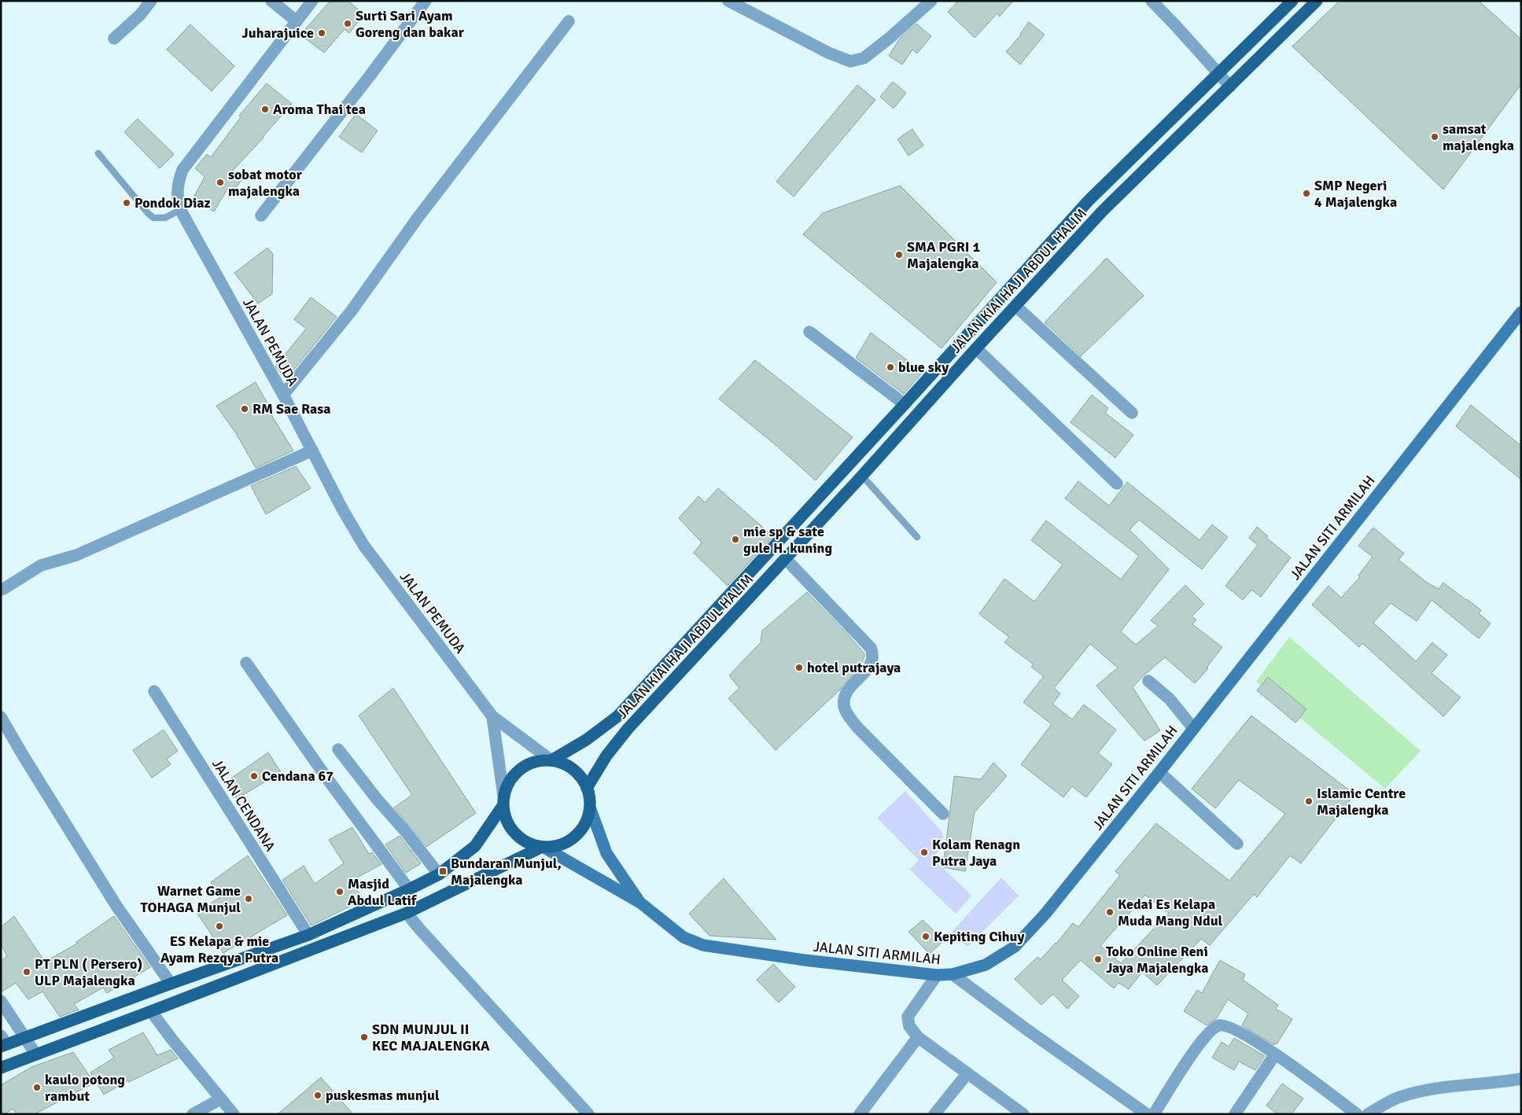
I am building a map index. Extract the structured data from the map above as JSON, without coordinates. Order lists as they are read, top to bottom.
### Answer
{
  "streets": {
    "main road": ["JALAN KIAI HAJI ABDUL HALIM", "JALAN SITI ARMILAH"],
    "street": ["JALAN PEMUDA", "JALAN CENDANA"]
  },
  "places": {
    "other": [
      "Surti Sari Ayam Goreng dan bakar",
      "Juharajuice",
      "Aroma Thai tea",
      "samsat majalengka",
      "sobat motor majalengka",
      "SMP Negeri 4 Majalengka",
      "Pondok Diaz",
      "SMA PGRI 1 Majalengka",
      "blue sky",
      "RM Sae Rasa",
      "mie sp & sate gule H. kuning",
      "hotel putrajaya",
      "Cendana 67",
      "Islamic Centre Majalengka",
      "Kolam Renagn Putra Jaya",
      "Masjid Abdul Latif",
      "Warnet Game TOHAGA Munjul",
      "Kedai Es Kelapa Muda Mang Ndul",
      "ES Kelapa & mie Ayam Rezqya Putra",
      "Kepiting Cihuy",
      "Toko Online Reni Jaya Majalengka",
      "PT PLN ( Persero) ULP Majalengka",
      "SDN MUNJUL II KEC MAJALENGKA",
      "kaulo potong rambut",
      "puskesmas munjul"
    ],
    "transit": ["Bundaran Munjul, Majalengka"]
  }
}
